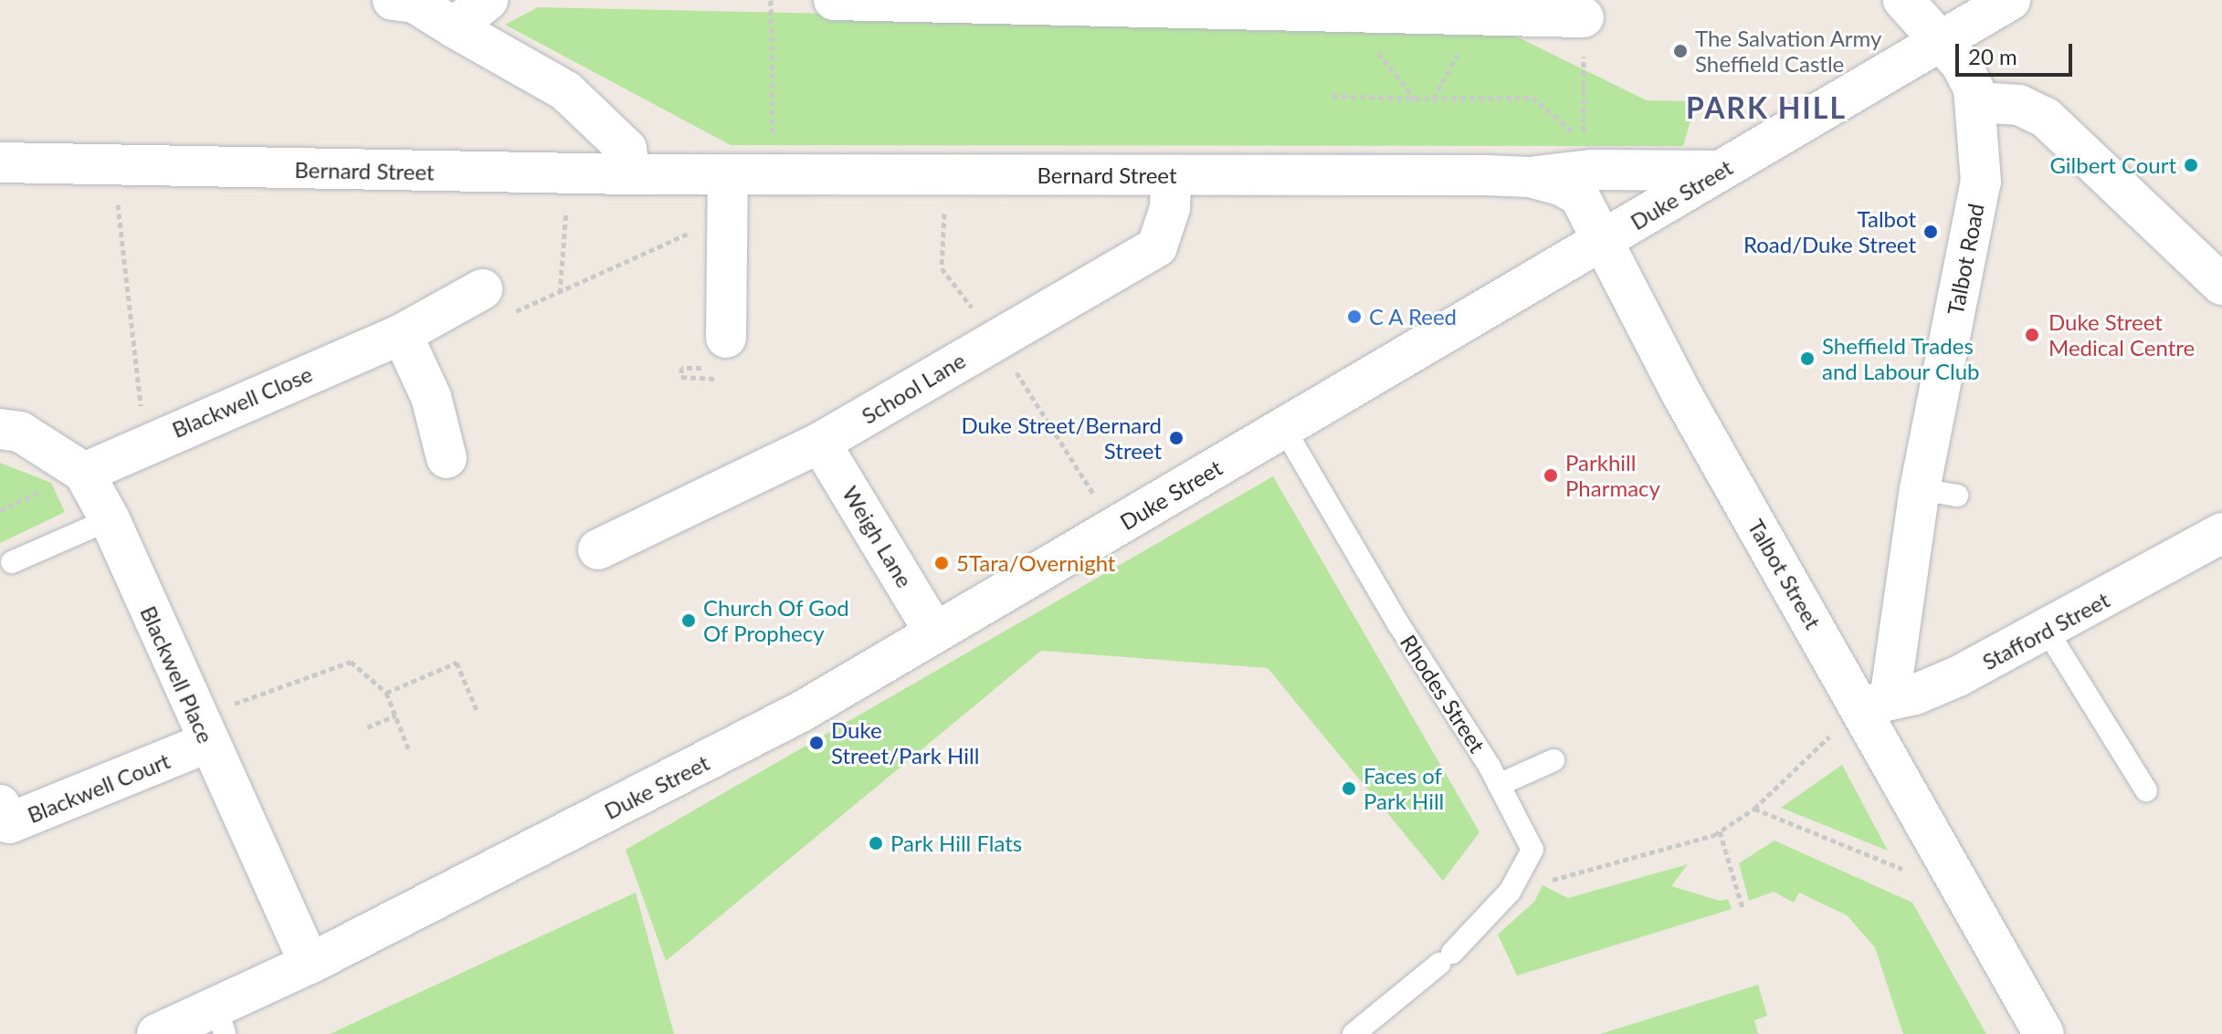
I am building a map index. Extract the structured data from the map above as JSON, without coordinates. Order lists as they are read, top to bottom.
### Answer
{
  "streets": {
    "street": [
      "Bernard Street",
      "Duke Street",
      "Talbot Road",
      "School Lane",
      "Blackwell Close",
      "Weigh Lane",
      "Talbot Street",
      "Stafford Street",
      "Blackwell Place",
      "Blackwell Court"
    ],
    "lane": ["Rhodes Street"]
  },
  "crossings": [
    ["Bernard Street", "School Lane"],
    ["Bernard Street", "Talbot Street"],
    ["Duke Street", "Talbot Road"],
    ["Duke Street", "Weigh Lane"],
    ["Duke Street", "Talbot Street"],
    ["Duke Street", "Blackwell Place"],
    ["Duke Street", "Rhodes Street"],
    ["Talbot Road", "Talbot Street"],
    ["Talbot Road", "Stafford Street"],
    ["School Lane", "Weigh Lane"],
    ["Blackwell Close", "Blackwell Place"],
    ["Talbot Street", "Stafford Street"],
    ["Blackwell Place", "Blackwell Court"]
  ],
  "districts": ["PARK HILL"],
  "places": [
    "The Salvation Army Sheffield Castle",
    "Gilbert Court",
    "Talbot Road/Duke Street",
    "C A Reed",
    "Duke Street Medical Centre",
    "Sheffield Trades and Labour Club",
    "Duke Street/Bernard Street",
    "Parkhill Pharmacy",
    "5Tara/Overnight",
    "Church Of God Of Prophecy",
    "Duke Street/Park Hill",
    "Faces of Park Hill",
    "Park Hill Flats"
  ],
  "scale_bar": "20 m"
}
